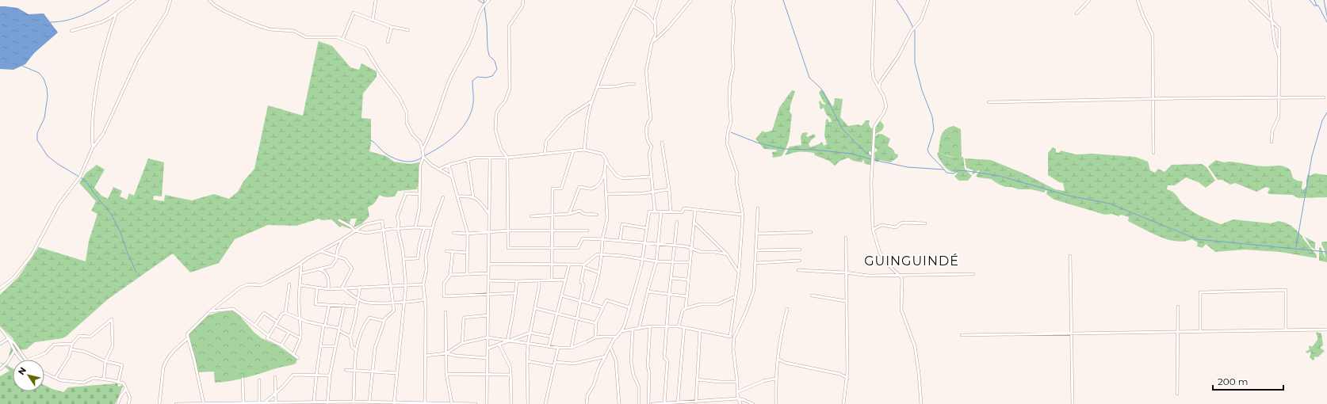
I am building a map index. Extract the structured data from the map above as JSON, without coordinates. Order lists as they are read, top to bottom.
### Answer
{
  "districts": ["GUINGUINDÉ"],
  "scale_bar": "200 m",
  "north": "top left"
}
